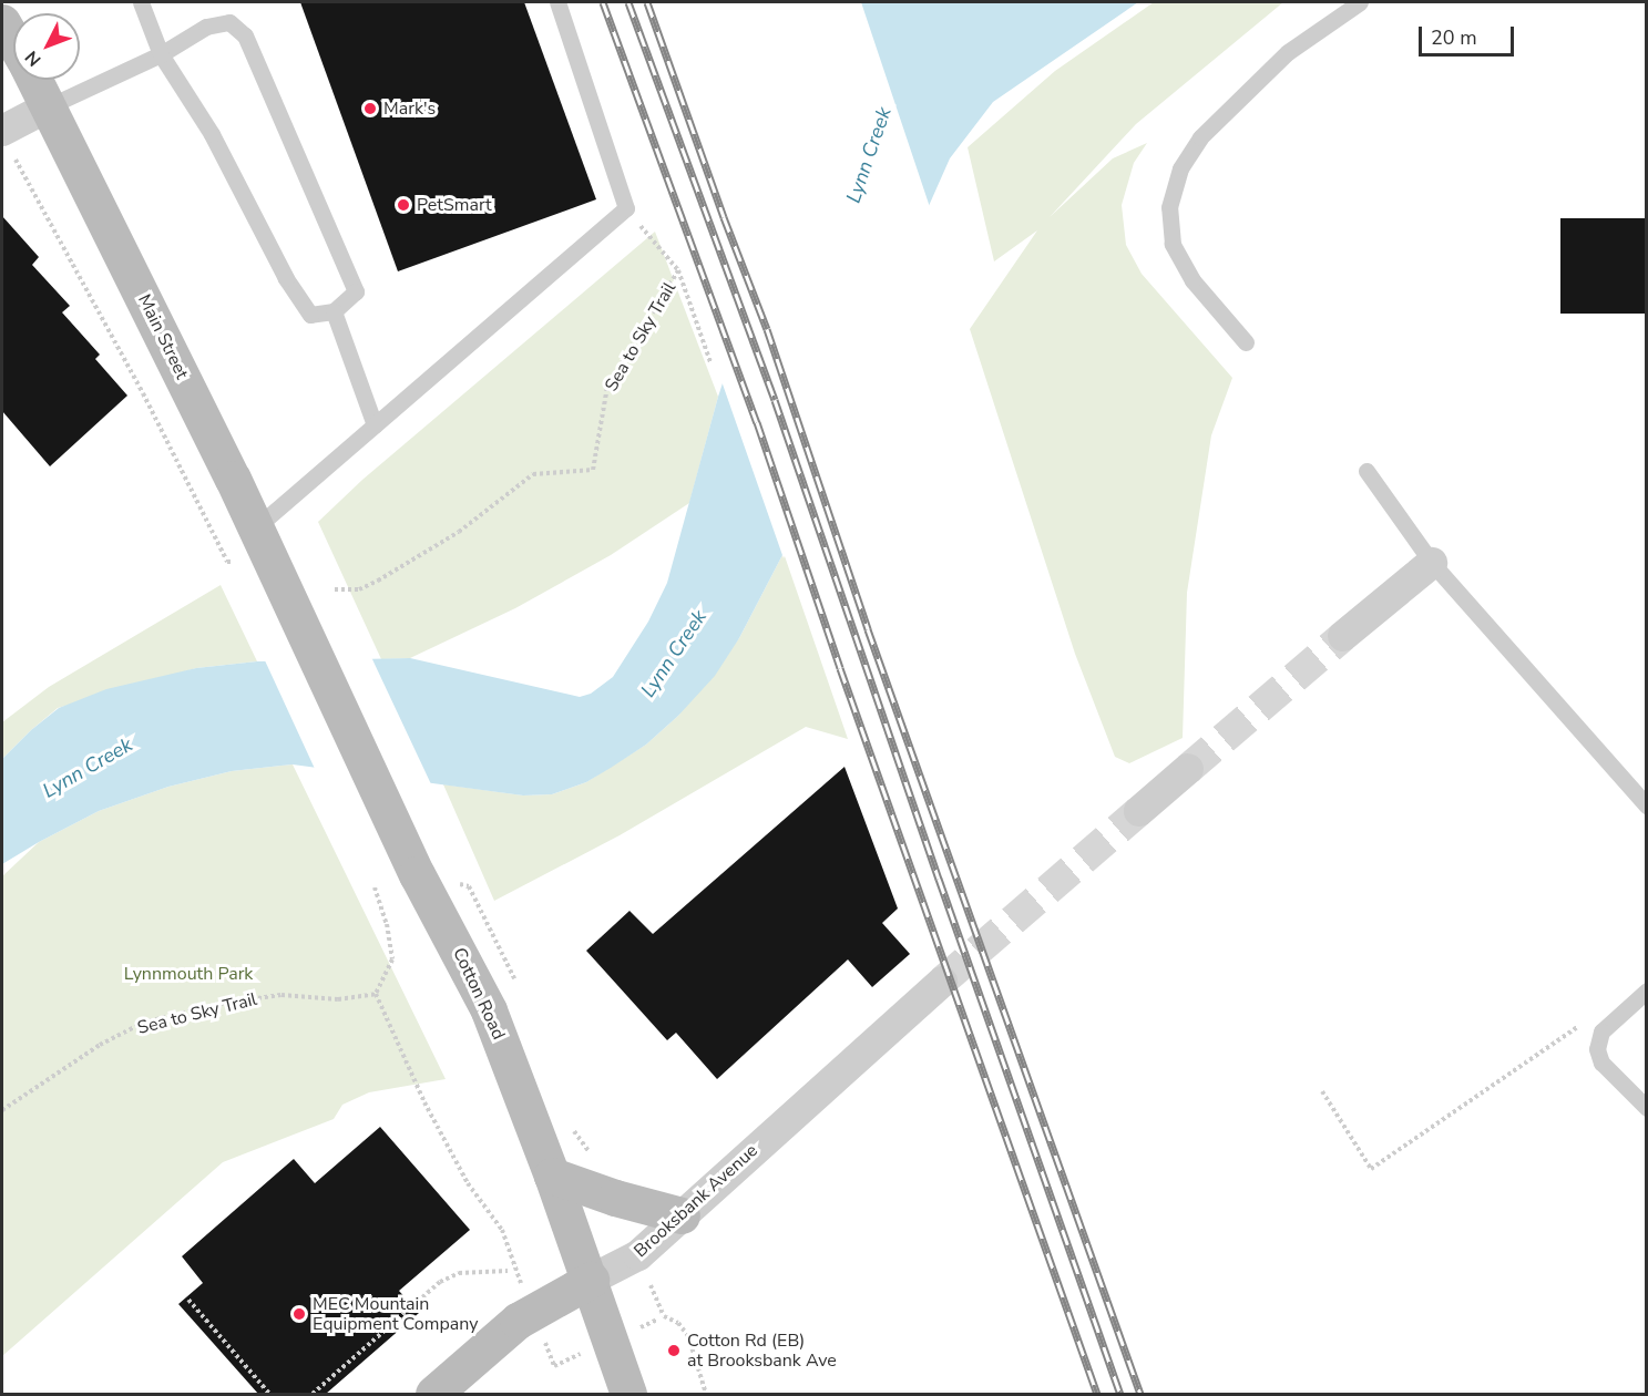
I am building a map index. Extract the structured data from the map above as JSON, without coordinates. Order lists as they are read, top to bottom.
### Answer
{
  "streets": {
    "main road": ["Main Street", "Cotton Road", "Brooksbank Avenue"],
    "path": ["Sea to Sky Trail"]
  },
  "crossings": [
    ["Main Street", "Cotton Road"],
    ["Cotton Road", "Brooksbank Avenue"]
  ],
  "water": ["Lynn Creek"],
  "parks": ["Lynnmouth Park"],
  "places": [
    "Mark's",
    "PetSmart",
    "MEC Mountain Equipment Company",
    "Cotton Rd (EB) at Brooksbank Ave"
  ],
  "scale_bar": "20 m",
  "north": "bottom left"
}
